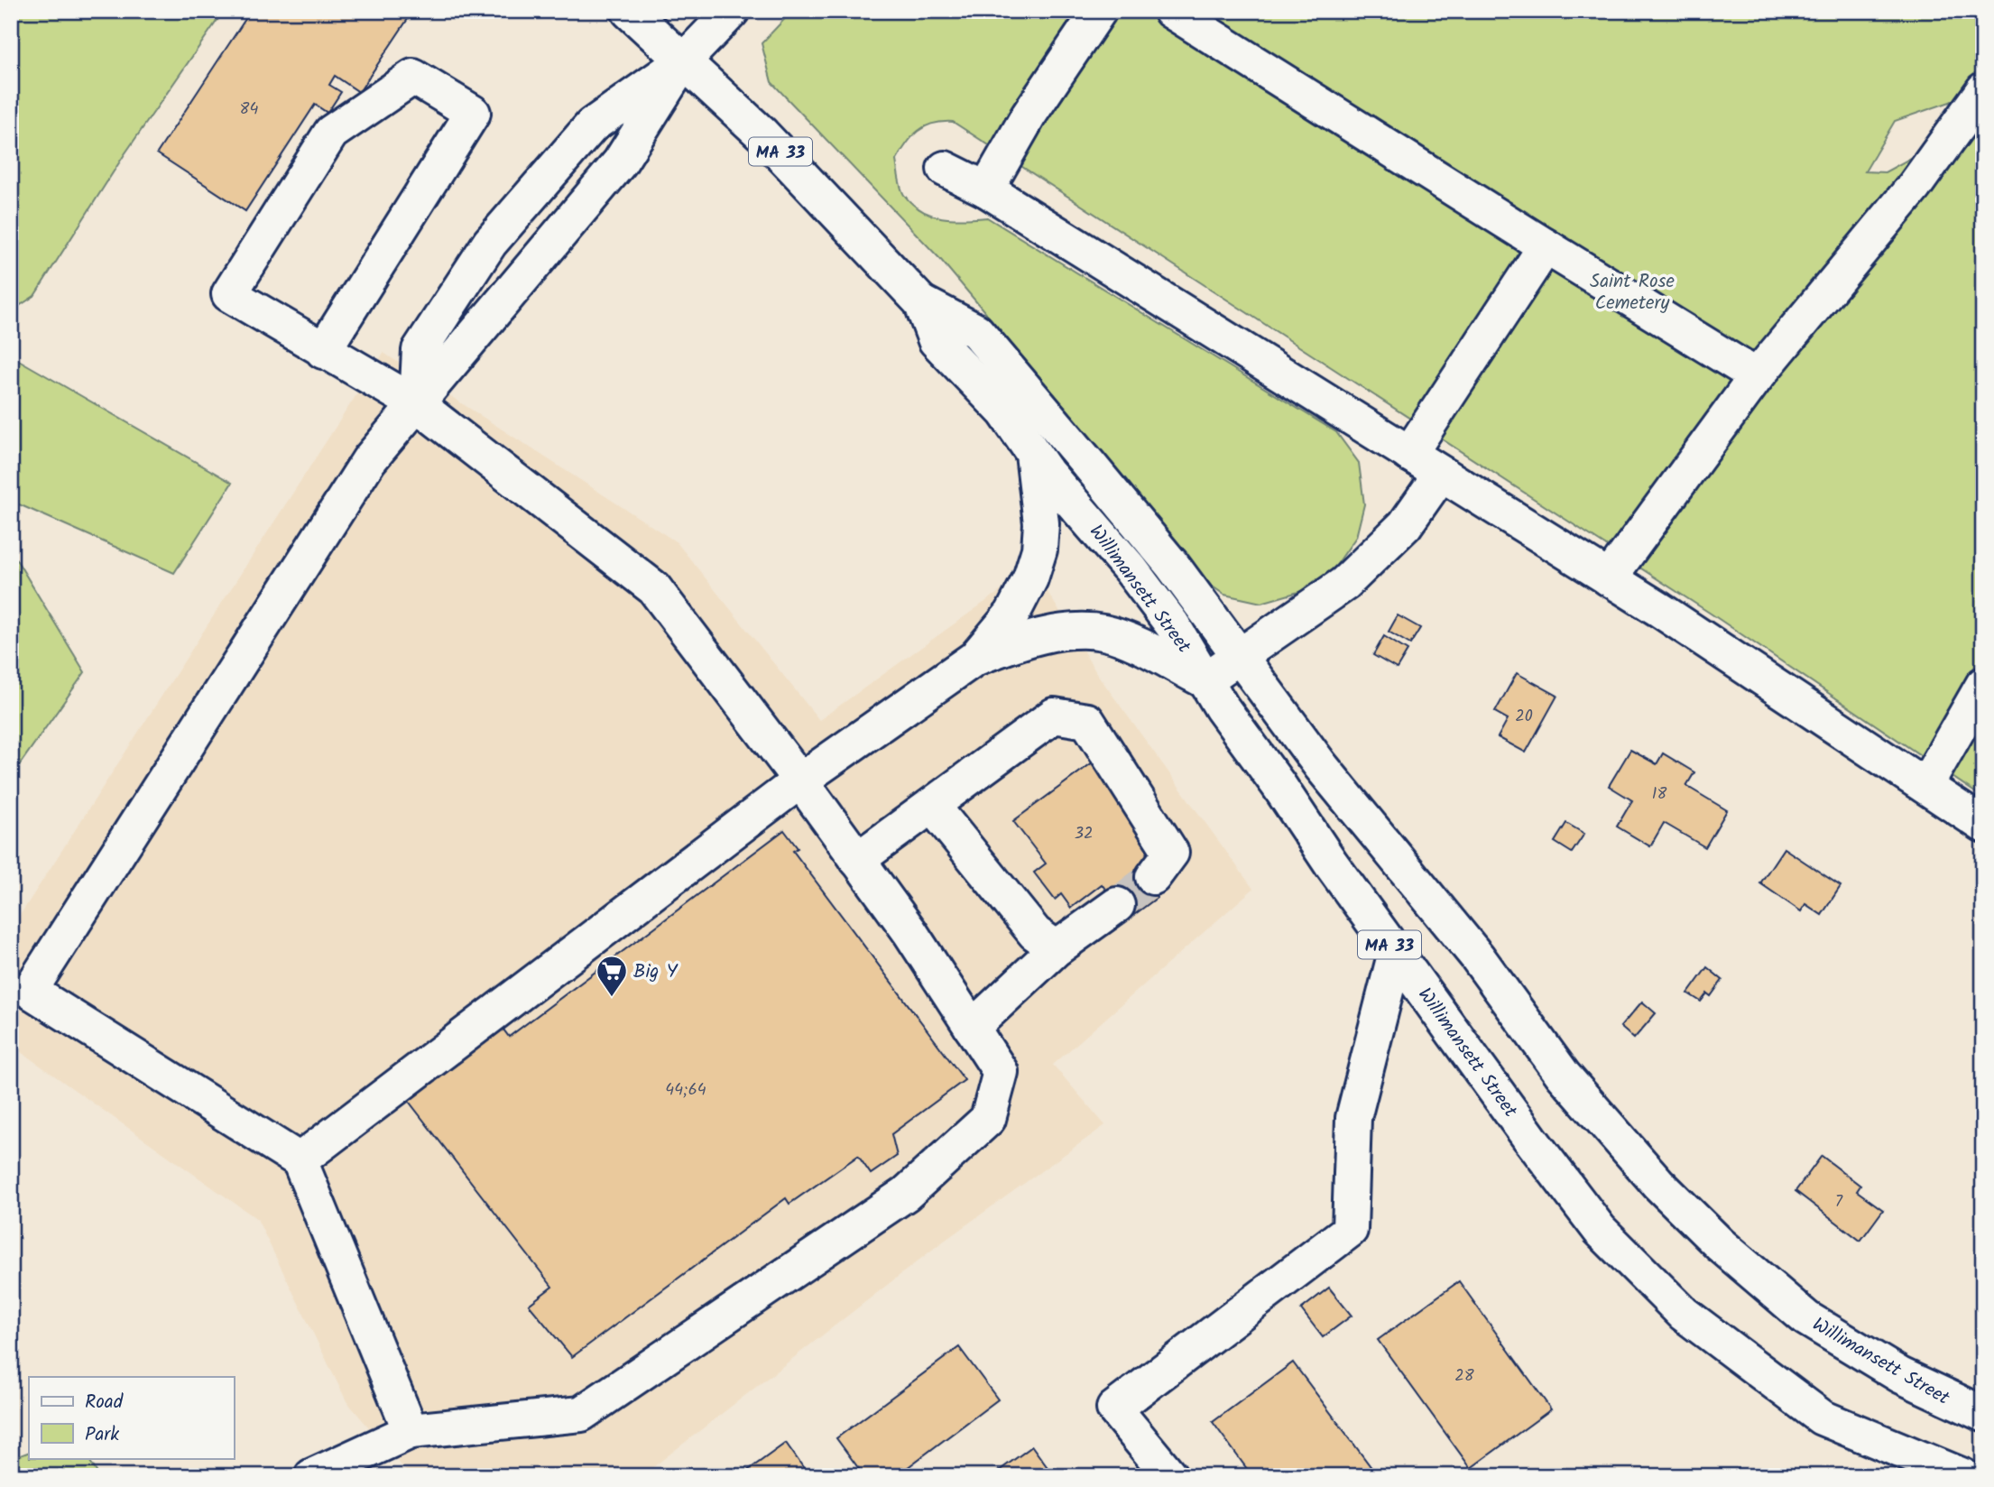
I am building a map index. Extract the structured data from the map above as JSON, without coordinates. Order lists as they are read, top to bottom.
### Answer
{
  "streets": {
    "main road": ["MA 33", "Willimansett Street"]
  },
  "parks": ["Saint Rose Cemetery"],
  "places": {
    "supermarket": ["Big Y"]
  },
  "house_numbers": [
    "84",
    "20",
    "18",
    "32",
    "44;64",
    "7",
    "28"
  ],
  "legend": ["Road", "Park"]
}
